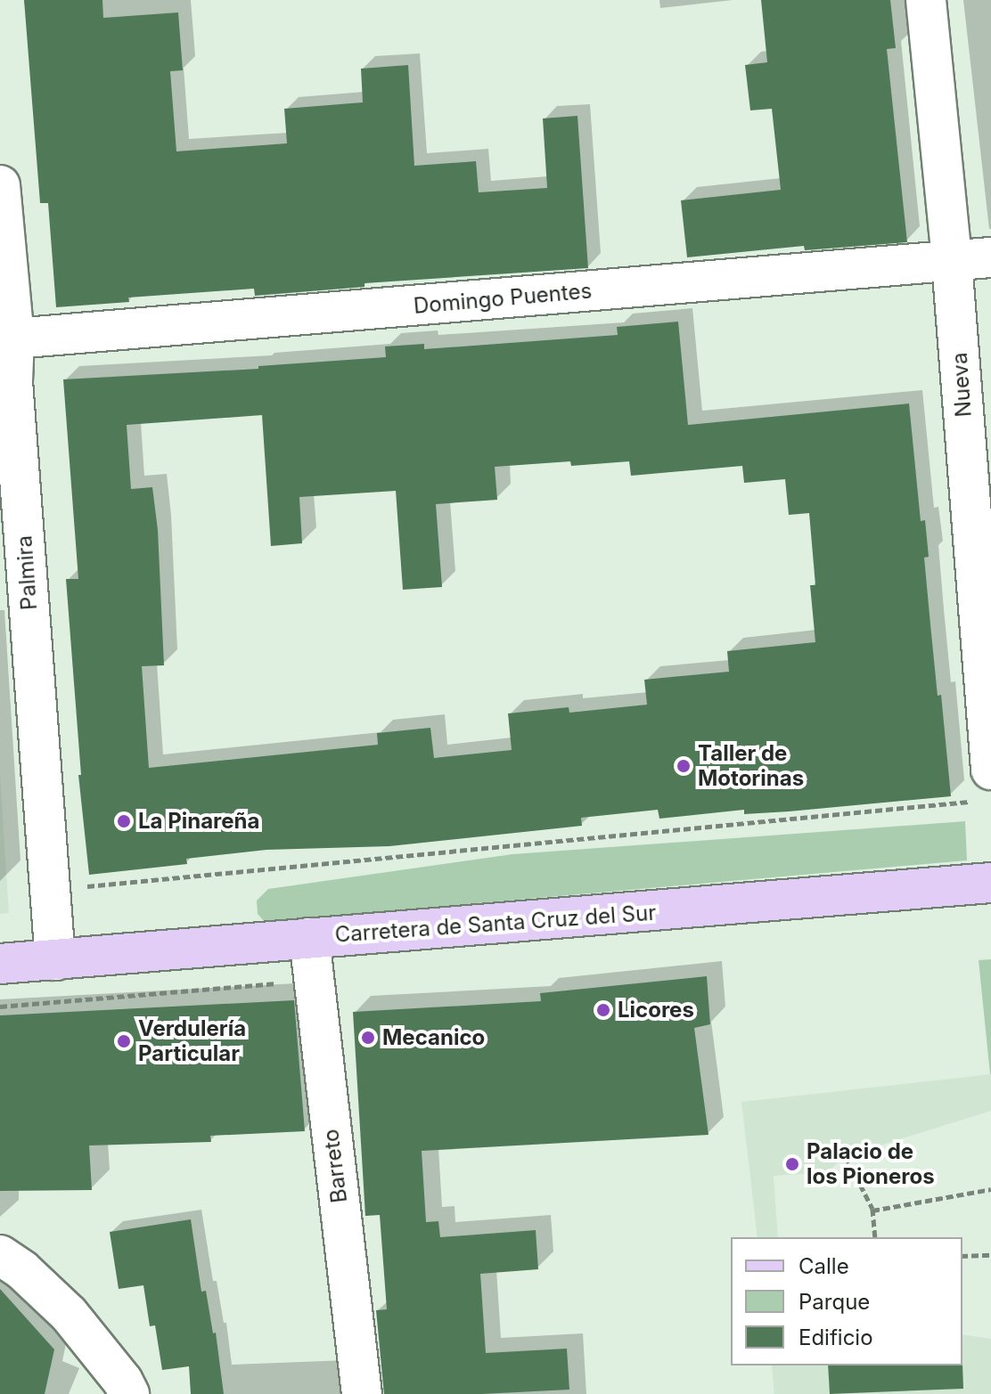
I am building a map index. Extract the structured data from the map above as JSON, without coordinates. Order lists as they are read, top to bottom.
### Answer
{
  "streets": {
    "main road": ["Carretera de Santa Cruz del Sur"],
    "street": [
      "Domingo Puentes",
      "Nueva",
      "Palmira",
      "Barreto"
    ]
  },
  "crossings": [
    ["Domingo Puentes", "Nueva"],
    ["Domingo Puentes", "Palmira"],
    ["Palmira", "Carretera de Santa Cruz del Sur"],
    ["Carretera de Santa Cruz del Sur", "Barreto"]
  ],
  "places": [
    "Taller de Motorinas",
    "La Pinareña",
    "Licores",
    "Mecanico",
    "Verdulería Particular",
    "Palacio de los Pioneros"
  ],
  "legend": ["Calle", "Parque", "Edificio"]
}
